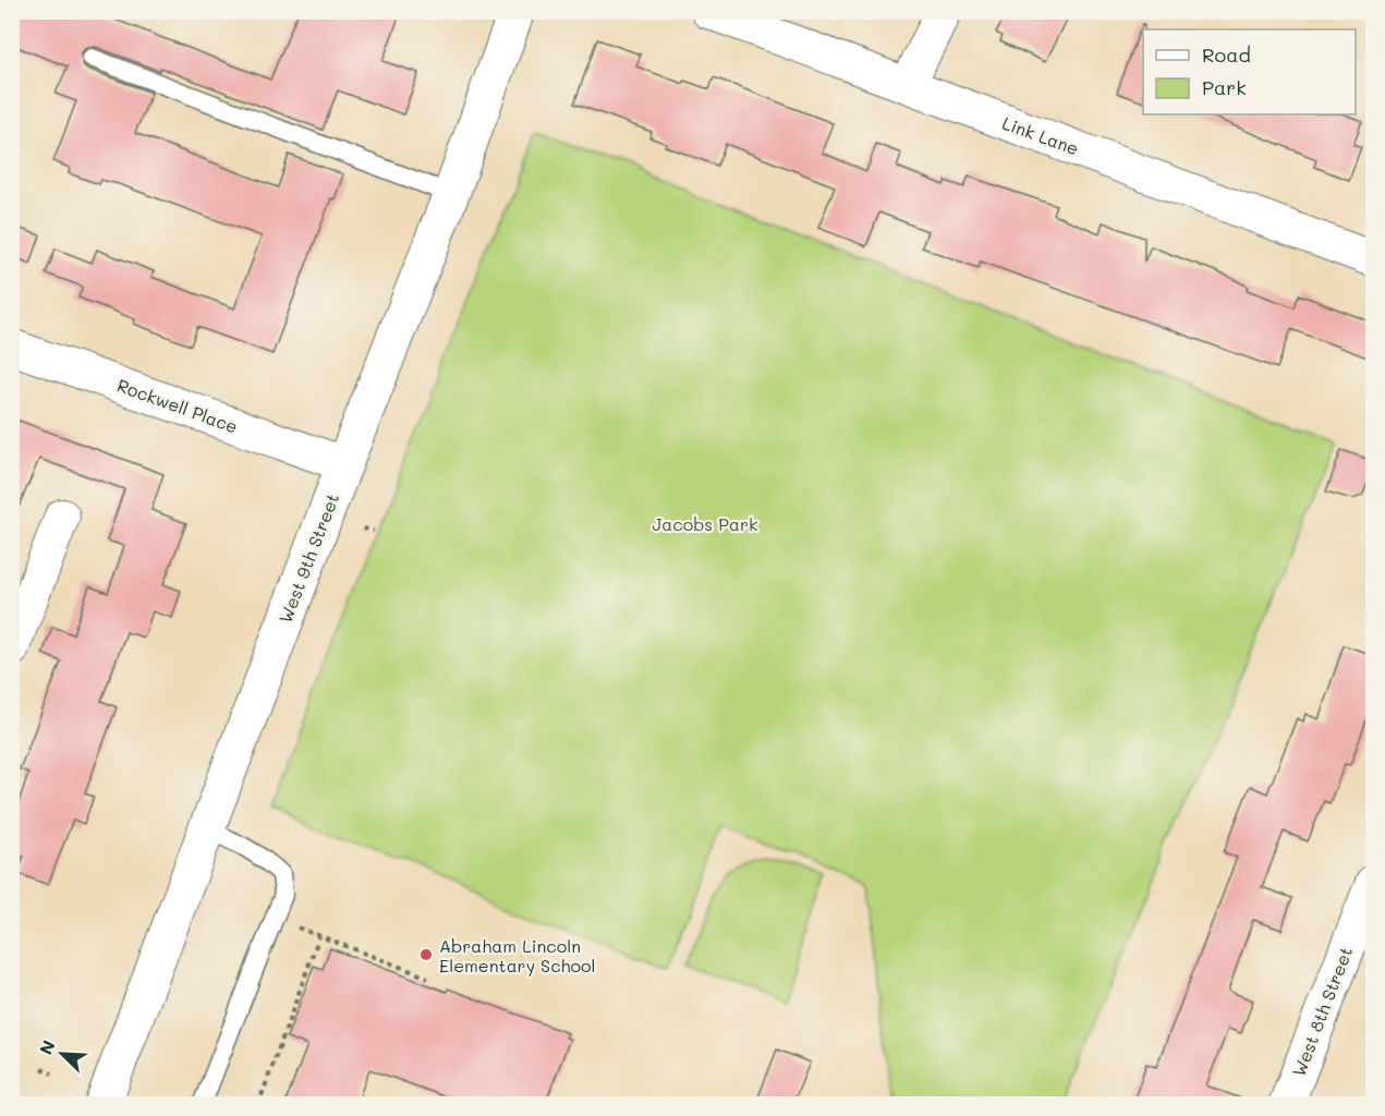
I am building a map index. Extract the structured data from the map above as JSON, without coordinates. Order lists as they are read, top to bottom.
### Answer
{
  "streets": {
    "street": [
      "Link Lane",
      "Rockwell Place",
      "West 9th Street",
      "West 8th Street"
    ]
  },
  "crossings": [
    ["Rockwell Place", "West 9th Street"]
  ],
  "parks": ["Jacobs Park"],
  "places": ["Abraham Lincoln Elementary School"],
  "legend": ["Road", "Park"],
  "north": "top left"
}
